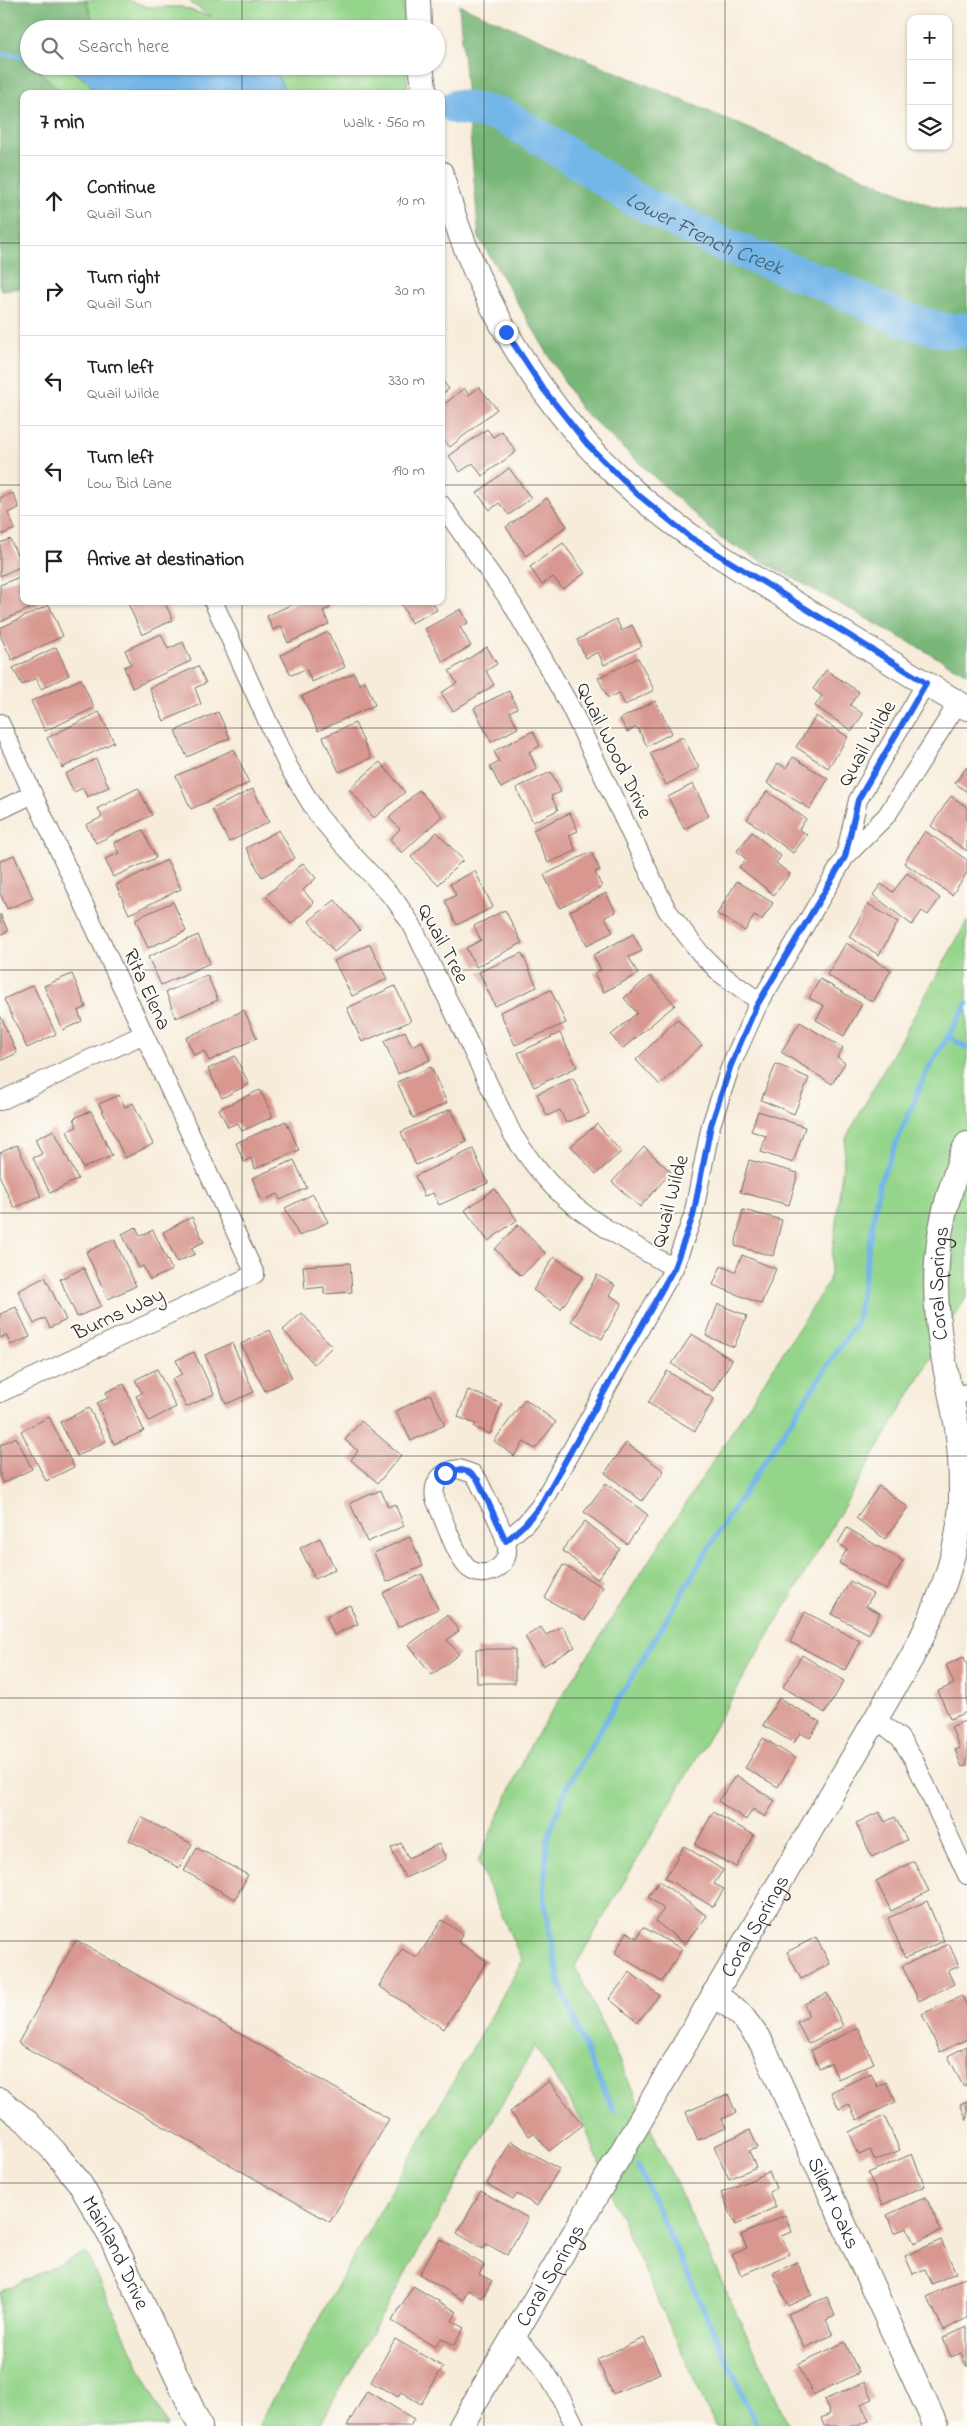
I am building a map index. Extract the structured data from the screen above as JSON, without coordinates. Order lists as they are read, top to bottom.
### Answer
{
  "streets": {
    "street": [
      "Quail Wilde",
      "Quail Wood Drive",
      "Quail Tree",
      "Rita Elena",
      "Coral Springs",
      "Burns Way",
      "Silent Oaks",
      "Mainland Drive"
    ]
  },
  "crossings": [
    ["Quail Wilde", "Quail Wood Drive"],
    ["Quail Wilde", "Quail Tree"],
    ["Rita Elena", "Burns Way"],
    ["Coral Springs", "Silent Oaks"]
  ],
  "water": ["Lower French Creek"],
  "page": {
    "map_buttons": ["+", "−"],
    "search": "Search here",
    "heading": ["7 min", "Walk · 560 m"],
    "list": [
      ["Continue", "Quail Sun", "10 m"],
      ["Turn right", "Quail Sun", "30 m"],
      ["Turn left", "Quail Wilde", "330 m"],
      ["Turn left", "Low Bid Lane", "190 m"],
      "Arrive at destination"
    ]
  }
}
